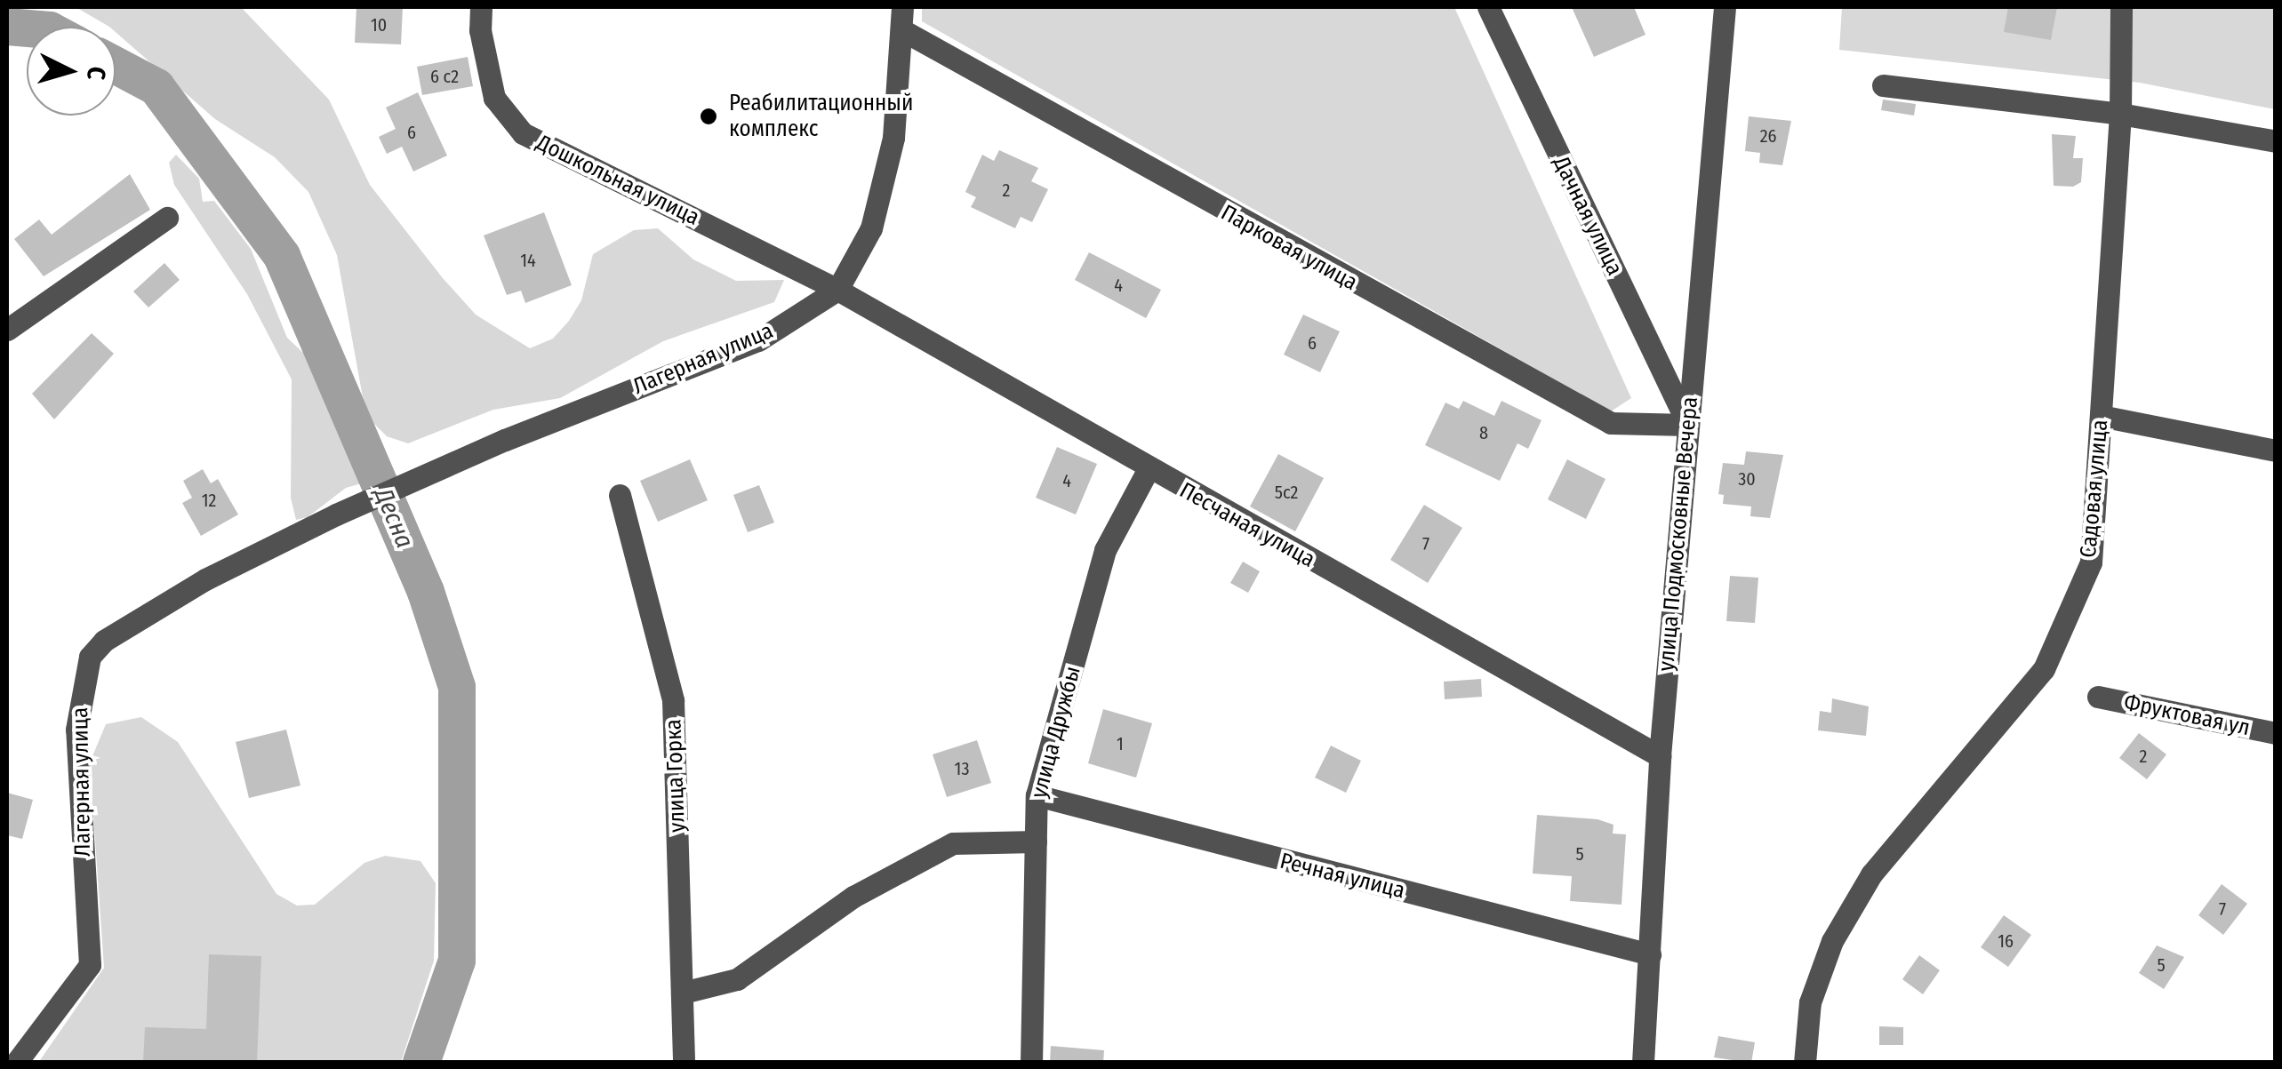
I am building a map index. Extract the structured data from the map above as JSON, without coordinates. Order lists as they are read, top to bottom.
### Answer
{
  "streets": {
    "street": [
      "Дошкольная улица",
      "Дачная улица",
      "Парковая улица",
      "Лагерная улица",
      "Садовая улица",
      "Песчаная улица",
      "улица Подмосковные Вечера",
      "Фруктовая ул",
      "улица Дружбы",
      "улица Горка",
      "Речная улица"
    ]
  },
  "crossings": [
    ["Дошкольная улица", "Лагерная улица"],
    ["Дошкольная улица", "Песчаная улица"],
    ["Дачная улица", "Парковая улица"],
    ["Дачная улица", "улица Подмосковные Вечера"],
    ["Парковая улица", "Лагерная улица"],
    ["Парковая улица", "улица Подмосковные Вечера"],
    ["Лагерная улица", "Песчаная улица"],
    ["Песчаная улица", "улица Подмосковные Вечера"],
    ["Песчаная улица", "улица Дружбы"],
    ["улица Подмосковные Вечера", "Речная улица"],
    ["улица Дружбы", "Речная улица"]
  ],
  "water": ["Десна"],
  "places": ["Реабилитационный комплекс"],
  "house_numbers": [
    "10",
    "6 с2",
    "6",
    "26",
    "2",
    "14",
    "4",
    "6",
    "8",
    "30",
    "4",
    "5с2",
    "12",
    "7",
    "1",
    "2",
    "13",
    "5",
    "7",
    "16",
    "5"
  ],
  "north": "right"
}
